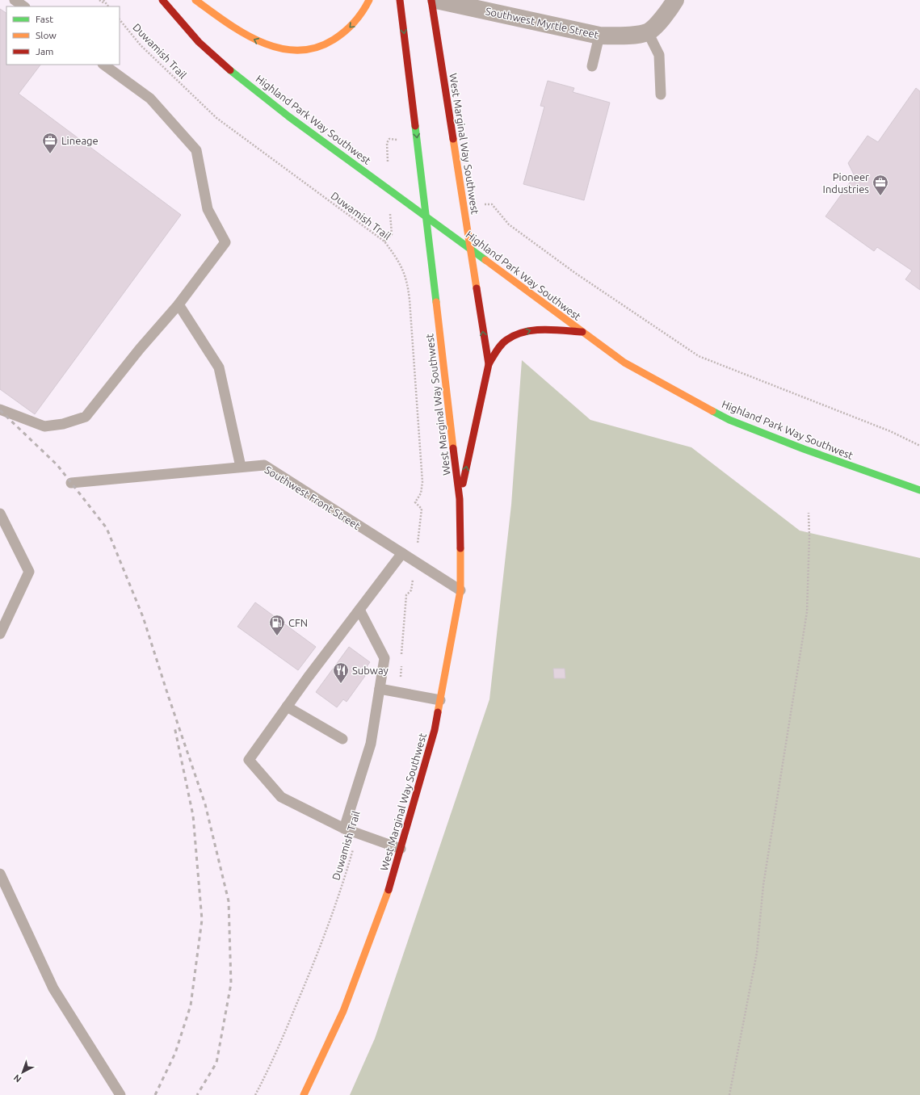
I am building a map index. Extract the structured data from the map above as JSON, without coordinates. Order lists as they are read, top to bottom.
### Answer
{
  "streets": {
    "main road": ["Highland Park Way Southwest", "West Marginal Way Southwest"],
    "street": ["Southwest Myrtle Street"],
    "lane": ["Southwest Front Street"],
    "path": ["Duwamish Trail"]
  },
  "crossings": [
    ["Highland Park Way Southwest", "West Marginal Way Southwest"],
    ["West Marginal Way Southwest", "Southwest Front Street"]
  ],
  "places": {
    "office": ["Lineage", "Pioneer Industries"],
    "fuel station": ["CFN"],
    "restaurant": ["Subway"]
  },
  "legend": ["Fast", "Slow", "Jam"],
  "north": "bottom left"
}
